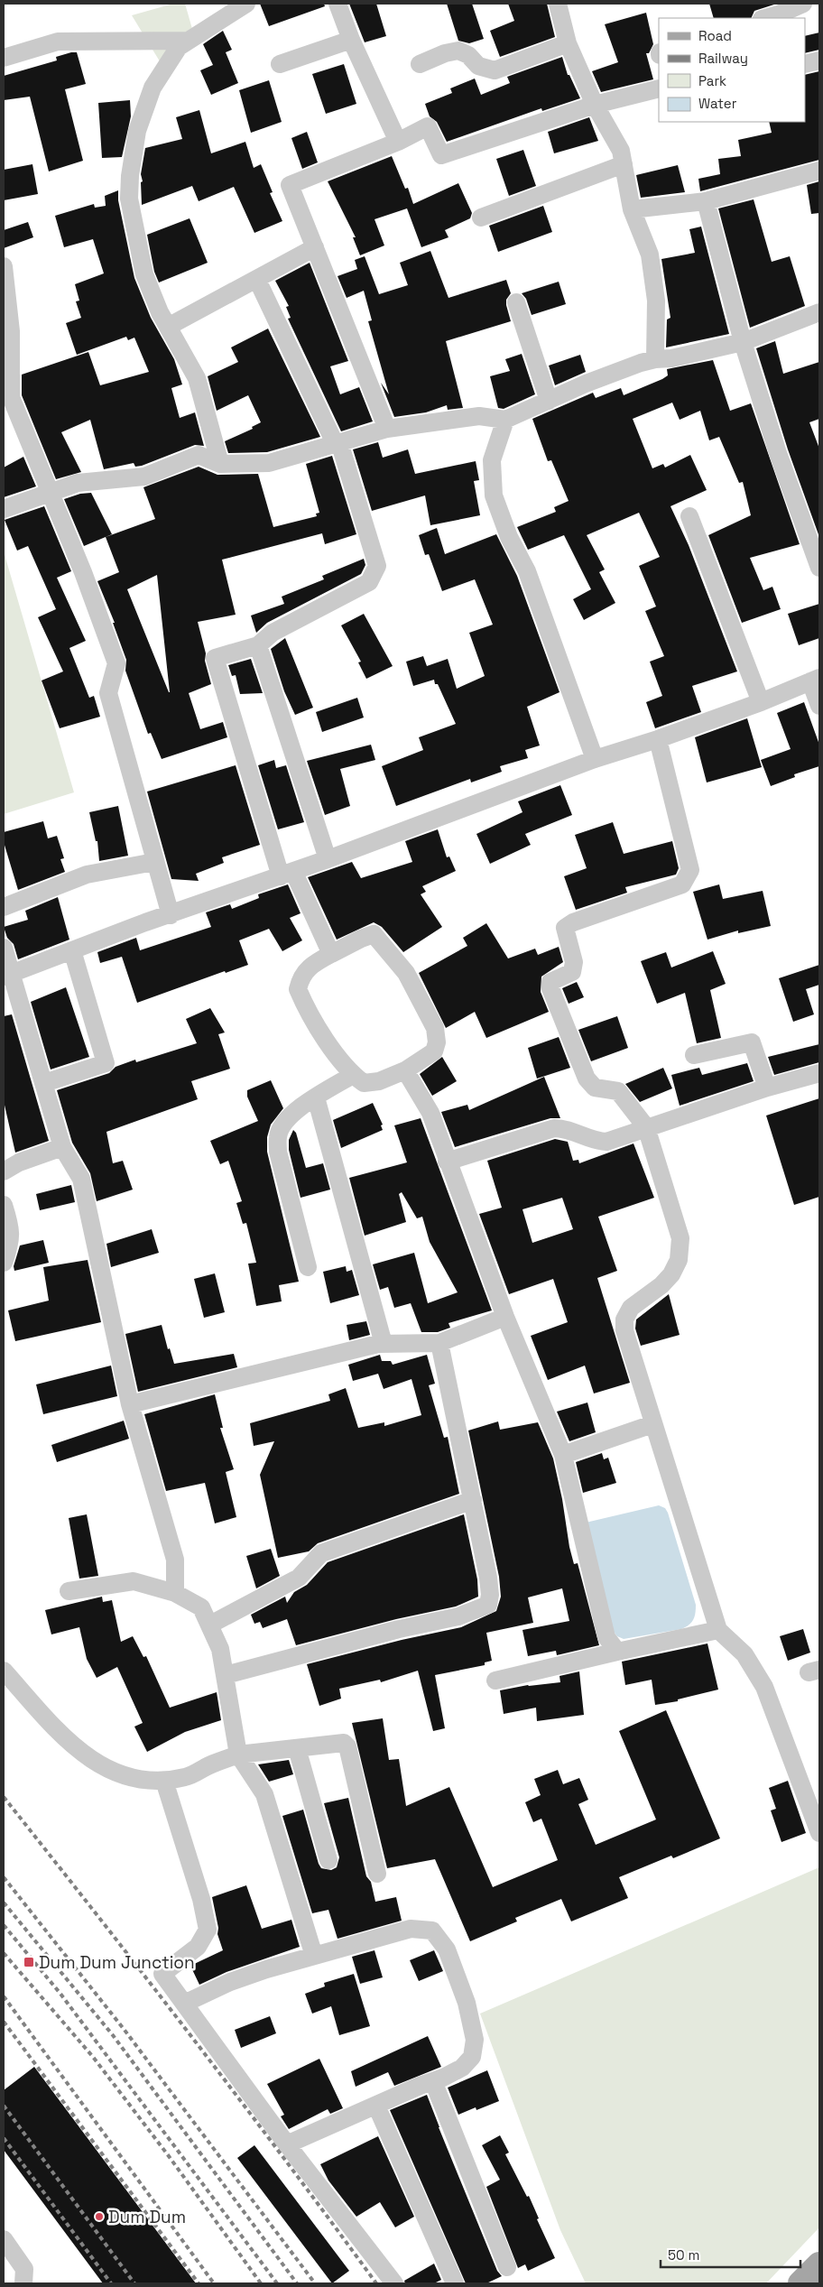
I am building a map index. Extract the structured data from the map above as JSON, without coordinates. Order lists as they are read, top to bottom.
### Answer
{
  "places": {
    "transit": ["Dum Dum Junction"],
    "other": ["Dum Dum"]
  },
  "legend": [
    "Road",
    "Railway",
    "Park",
    "Water"
  ],
  "scale_bar": "50 m"
}
